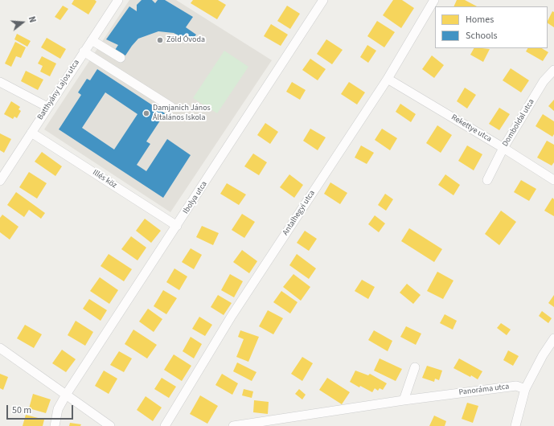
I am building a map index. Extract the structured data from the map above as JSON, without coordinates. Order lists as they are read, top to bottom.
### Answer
{
  "streets": {
    "street": [
      "Batthyány Lajos utca",
      "Domboldal utca",
      "Rekettye utca",
      "Illés köz",
      "Ibolya utca",
      "Antalhegyi utca",
      "Panoráma utca"
    ]
  },
  "crossings": [
    ["Batthyány Lajos utca", "Illés köz"],
    ["Domboldal utca", "Rekettye utca"],
    ["Rekettye utca", "Antalhegyi utca"],
    ["Illés köz", "Ibolya utca"]
  ],
  "places": ["Zöld Óvoda", "Damjanich János Általános Iskola"],
  "legend": ["Homes", "Schools"],
  "scale_bar": "50 m",
  "north": "right"
}
